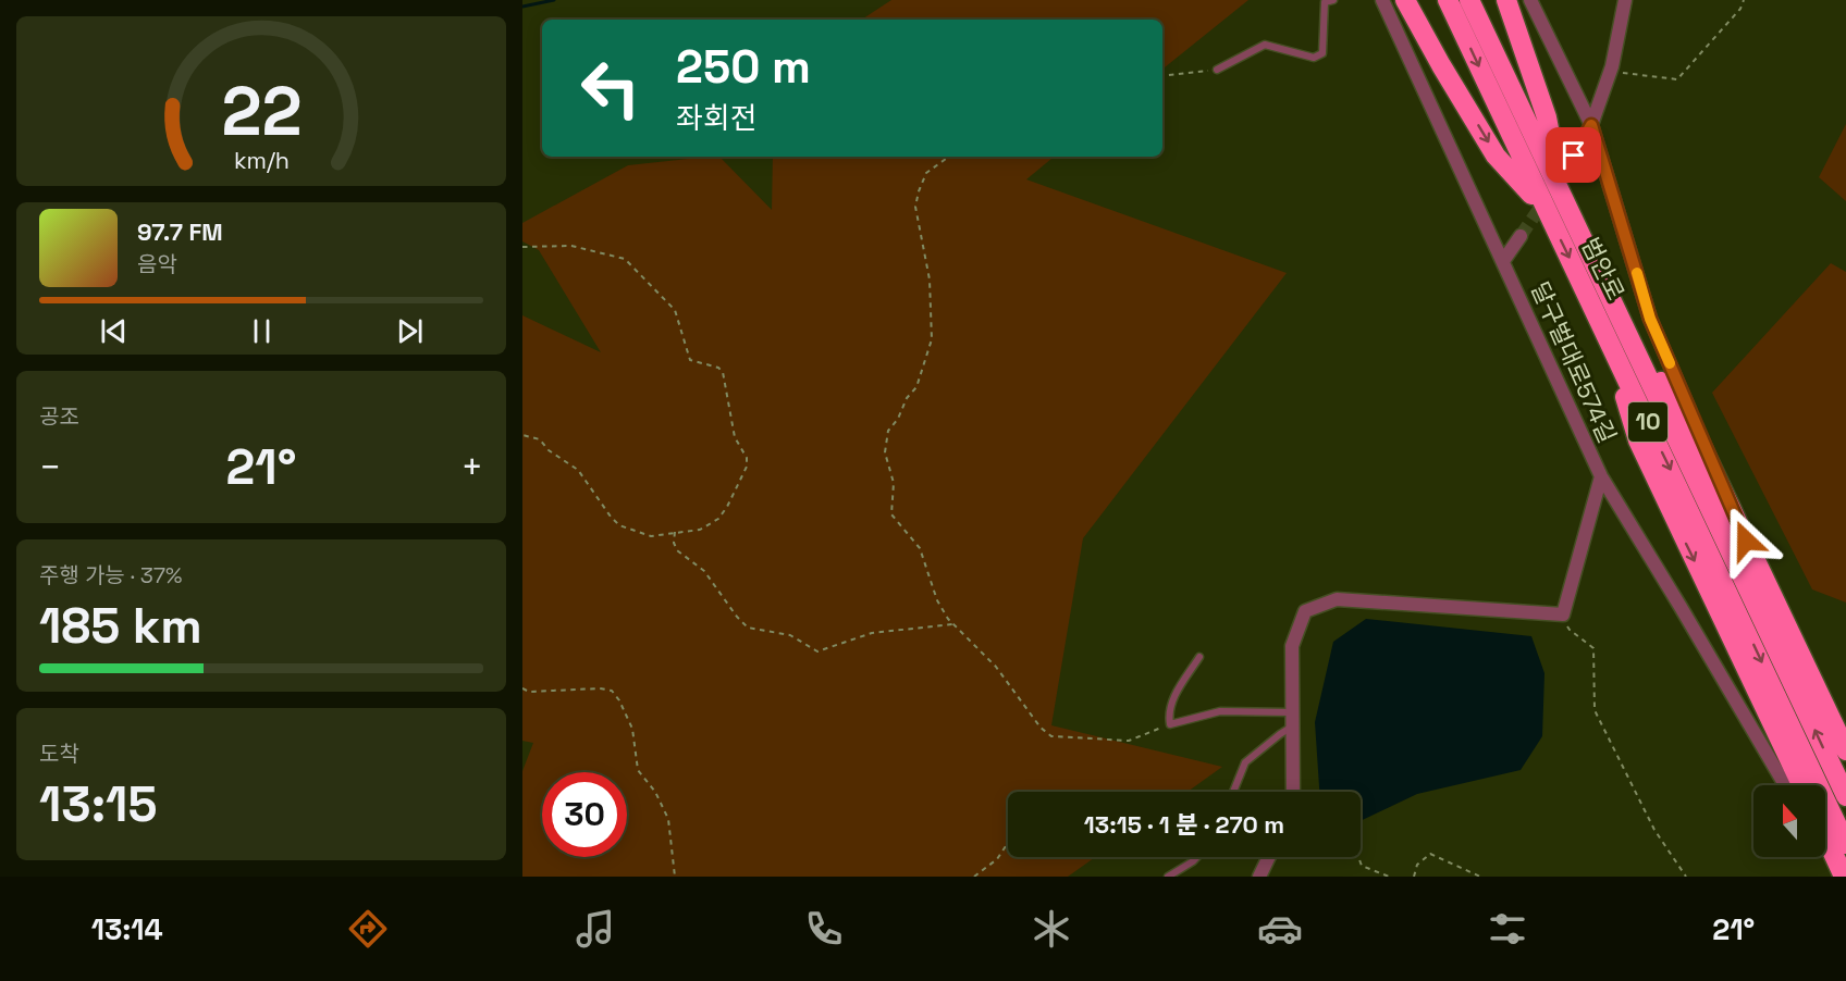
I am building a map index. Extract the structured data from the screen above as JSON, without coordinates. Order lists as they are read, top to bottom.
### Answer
{
  "streets": {
    "highway": ["범안로", "10"],
    "street": ["달구벌대로574길"]
  },
  "north": "top",
  "page": {
    "turn": ["250 m", "좌회전"],
    "song": ["97.7 FM", "음악"],
    "tile": [
      "공조",
      ["주행 가능 · 37%", "185 km"],
      ["도착", "13:15"]
    ],
    "heat": ["−", "21°", "+"],
    "limit": "30",
    "trip": "13:15 · 1 분 · 270 m",
    "tabs": ["13:14", "21°"],
    "gauge": ["22", "km/h"]
  }
}
